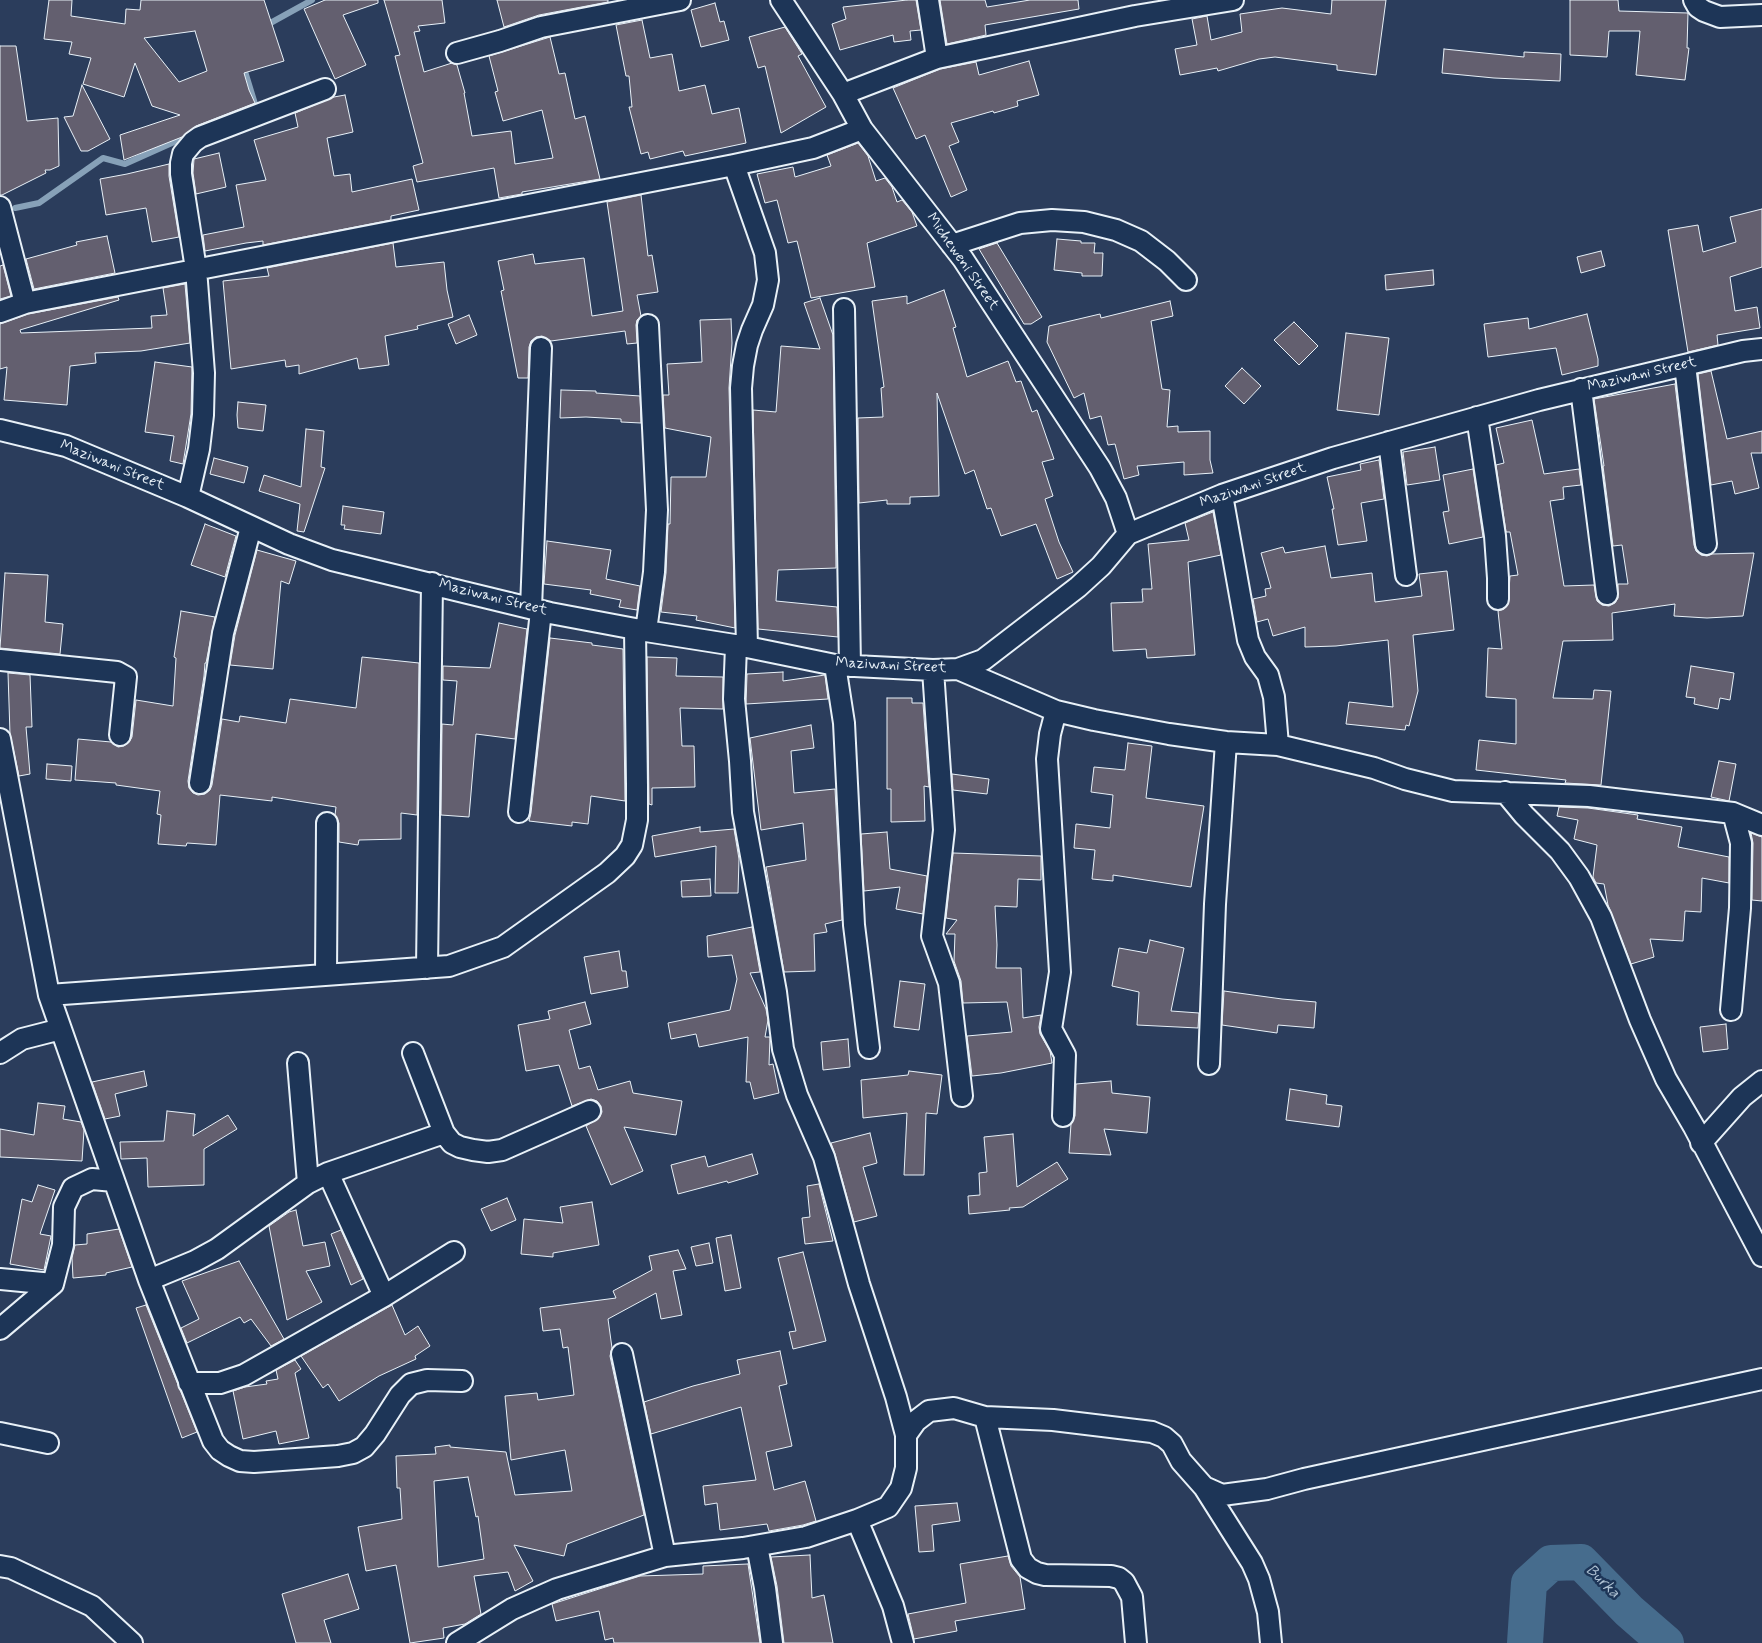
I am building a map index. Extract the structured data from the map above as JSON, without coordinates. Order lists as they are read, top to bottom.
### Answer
{
  "streets": {
    "street": ["Micheweni Street", "Maziwani Street"]
  },
  "crossings": [
    ["Micheweni Street", "Maziwani Street"]
  ],
  "water": ["Burka"]
}
